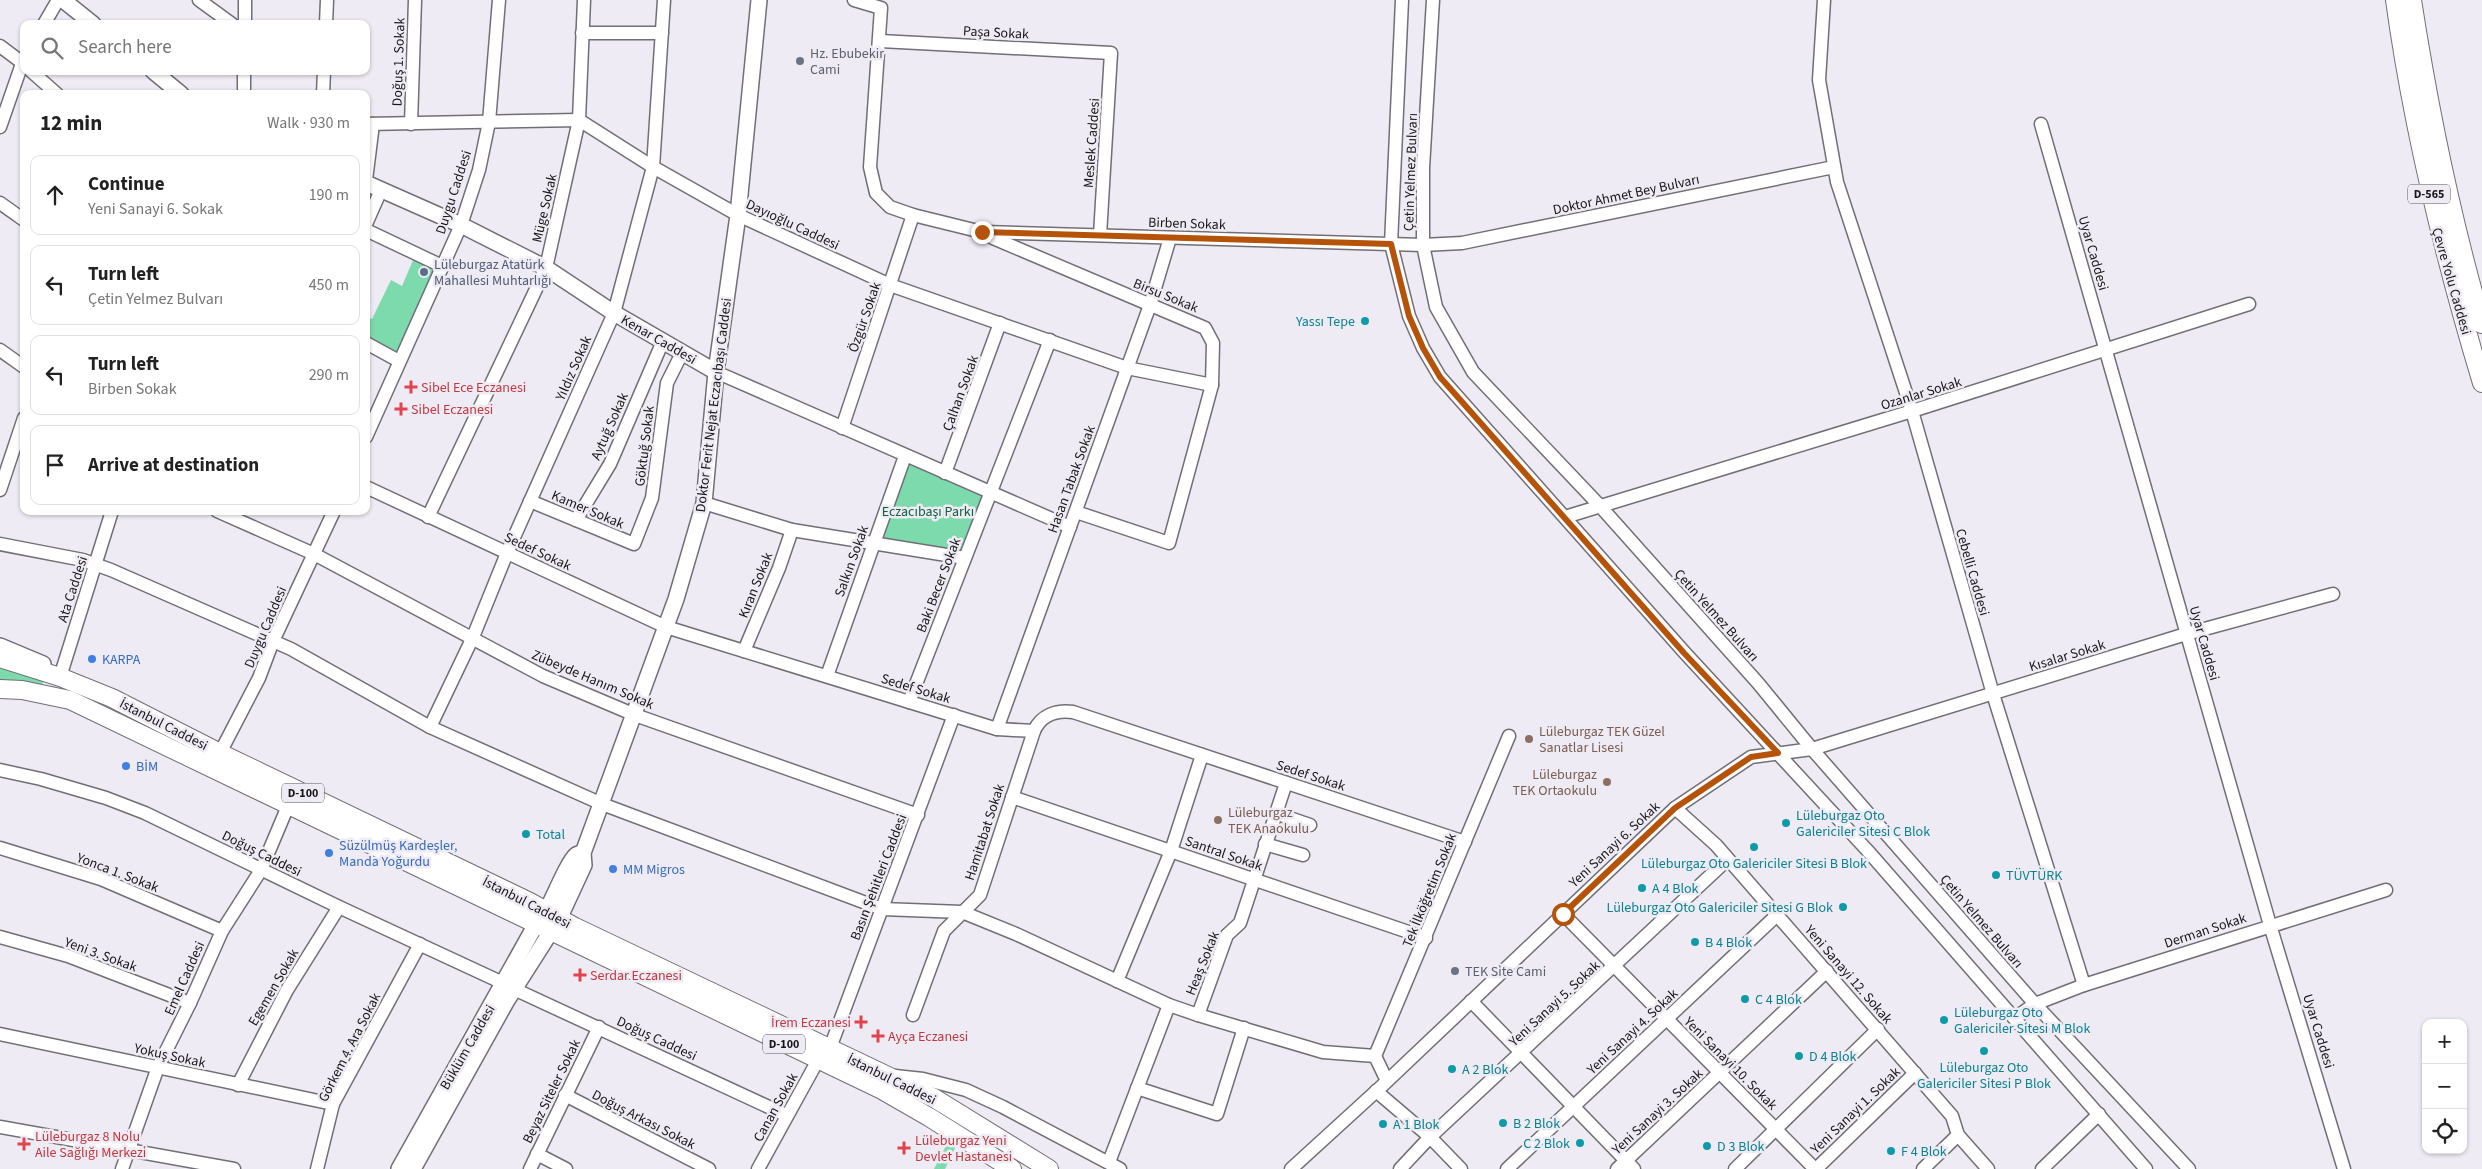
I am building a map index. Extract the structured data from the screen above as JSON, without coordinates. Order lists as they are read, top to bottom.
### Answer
{
  "streets": {
    "highway": [
      "D-565",
      "Çevre Yolu Caddesi",
      "İstanbul Caddesi",
      "D-100"
    ],
    "main road": ["Kenar Caddesi", "Doktor Ferit Nejat Eczacıbaşı Caddesi", "Büklüm Caddesi"],
    "street": [
      "Paşa Sokak",
      "Doğuş 1. Sokak",
      "Meslek Caddesi",
      "Çetin Yelmez Bulvarı",
      "Duygu Caddesi",
      "Doktor Ahmet Bey Bulvarı",
      "Müge Sokak",
      "Birben Sokak",
      "Dayıoğlu Caddesi",
      "Uyar Caddesi",
      "Birsu Sokak",
      "Özgür Sokak",
      "Yıldız Sokak",
      "Çalhan Sokak",
      "Ozanlar Sokak",
      "Aytuğ Sokak",
      "Göktuğ Sokak",
      "Hasan Tabak Sokak",
      "Kamer Sokak",
      "Sedef Sokak",
      "Salkın Sokak",
      "Cebelli Caddesi",
      "Kıran Sokak",
      "Baki Becer Sokak",
      "Ata Caddesi",
      "Kısalar Sokak",
      "Zübeyde Hanım Sokak",
      "Hamitabat Sokak",
      "Yeni Sanayi 6. Sokak",
      "Doğuş Caddesi",
      "Santral Sokak",
      "Yonca 1. Sokak",
      "Basın Şehitleri Caddesi",
      "Tek İlköğretim Sokak",
      "Derman Sokak",
      "Yeni 3. Sokak",
      "Heaş Sokak",
      "Yeni Sanayi 12. Sokak",
      "Emel Caddesi",
      "Egemen Sokak",
      "Yeni Sanayi 5. Sokak",
      "Yeni Sanayi 4. Sokak",
      "Görkem 4. Ara Sokak",
      "Yokuş Sokak",
      "Yeni Sanayi 10. Sokak",
      "Beyaz Siteler Sokak",
      "Canan Sokak",
      "Yeni Sanayi 1. Sokak",
      "Yeni Sanayi 3. Sokak",
      "Doğuş Arkası Sokak"
    ]
  },
  "crossings": [
    ["Paşa Sokak", "Meslek Caddesi"],
    ["Paşa Sokak", "Birsu Sokak"],
    ["Meslek Caddesi", "Birben Sokak"],
    ["Çetin Yelmez Bulvarı", "Doktor Ahmet Bey Bulvarı"],
    ["Çetin Yelmez Bulvarı", "Birben Sokak"],
    ["Çetin Yelmez Bulvarı", "Ozanlar Sokak"],
    ["Çetin Yelmez Bulvarı", "Kısalar Sokak"],
    ["Çetin Yelmez Bulvarı", "Yeni Sanayi 6. Sokak"],
    ["Çetin Yelmez Bulvarı", "Derman Sokak"],
    ["Duygu Caddesi", "Kenar Caddesi"],
    ["Duygu Caddesi", "Zübeyde Hanım Sokak"],
    ["Duygu Caddesi", "İstanbul Caddesi"],
    ["Doktor Ahmet Bey Bulvarı", "Birben Sokak"],
    ["Doktor Ahmet Bey Bulvarı", "Cebelli Caddesi"],
    ["Müge Sokak", "Dayıoğlu Caddesi"],
    ["Müge Sokak", "Kenar Caddesi"],
    ["Müge Sokak", "Sedef Sokak"],
    ["Birben Sokak", "Birsu Sokak"],
    ["Birben Sokak", "Hasan Tabak Sokak"],
    ["Dayıoğlu Caddesi", "Birsu Sokak"],
    ["Dayıoğlu Caddesi", "Özgür Sokak"],
    ["Dayıoğlu Caddesi", "Yıldız Sokak"],
    ["Dayıoğlu Caddesi", "Çalhan Sokak"],
    ["Dayıoğlu Caddesi", "Doktor Ferit Nejat Eczacıbaşı Caddesi"],
    ["Dayıoğlu Caddesi", "Hasan Tabak Sokak"],
    ["Dayıoğlu Caddesi", "Baki Becer Sokak"],
    ["Uyar Caddesi", "Ozanlar Sokak"],
    ["Uyar Caddesi", "Kısalar Sokak"],
    ["Uyar Caddesi", "Derman Sokak"],
    ["Birsu Sokak", "Özgür Sokak"],
    ["Birsu Sokak", "Hasan Tabak Sokak"],
    ["Özgür Sokak", "Kenar Caddesi"],
    ["Kenar Caddesi", "Yıldız Sokak"],
    ["Kenar Caddesi", "Çalhan Sokak"],
    ["Kenar Caddesi", "Doktor Ferit Nejat Eczacıbaşı Caddesi"],
    ["Kenar Caddesi", "Aytuğ Sokak"],
    ["Kenar Caddesi", "Göktuğ Sokak"],
    ["Kenar Caddesi", "Hasan Tabak Sokak"],
    ["Kenar Caddesi", "Salkın Sokak"],
    ["Kenar Caddesi", "Baki Becer Sokak"],
    ["Yıldız Sokak", "Kamer Sokak"],
    ["Yıldız Sokak", "Sedef Sokak"],
    ["Yıldız Sokak", "Zübeyde Hanım Sokak"],
    ["Ozanlar Sokak", "Cebelli Caddesi"],
    ["Doktor Ferit Nejat Eczacıbaşı Caddesi", "Sedef Sokak"],
    ["Doktor Ferit Nejat Eczacıbaşı Caddesi", "Zübeyde Hanım Sokak"],
    ["Doktor Ferit Nejat Eczacıbaşı Caddesi", "İstanbul Caddesi"],
    ["Doktor Ferit Nejat Eczacıbaşı Caddesi", "Büklüm Caddesi"],
    ["Aytuğ Sokak", "Kamer Sokak"],
    ["Göktuğ Sokak", "Kamer Sokak"],
    ["Hasan Tabak Sokak", "Sedef Sokak"],
    ["Sedef Sokak", "Salkın Sokak"],
    ["Sedef Sokak", "Kıran Sokak"],
    ["Sedef Sokak", "Baki Becer Sokak"],
    ["Sedef Sokak", "Hamitabat Sokak"],
    ["Sedef Sokak", "Basın Şehitleri Caddesi"],
    ["Sedef Sokak", "Tek İlköğretim Sokak"],
    ["Sedef Sokak", "Heaş Sokak"],
    ["Cebelli Caddesi", "Kısalar Sokak"],
    ["Cebelli Caddesi", "Derman Sokak"],
    ["Ata Caddesi", "İstanbul Caddesi"],
    ["Ata Caddesi", "D-100"],
    ["Kısalar Sokak", "Yeni Sanayi 6. Sokak"],
    ["Zübeyde Hanım Sokak", "Basın Şehitleri Caddesi"],
    ["İstanbul Caddesi", "D-100"],
    ["İstanbul Caddesi", "Basın Şehitleri Caddesi"],
    ["İstanbul Caddesi", "Emel Caddesi"],
    ["İstanbul Caddesi", "Büklüm Caddesi"],
    ["İstanbul Caddesi", "Canan Sokak"],
    ["Hamitabat Sokak", "Santral Sokak"],
    ["Yeni Sanayi 6. Sokak", "Yeni Sanayi 12. Sokak"],
    ["Yeni Sanayi 6. Sokak", "Yeni Sanayi 10. Sokak"],
    ["Doğuş Caddesi", "Emel Caddesi"],
    ["Doğuş Caddesi", "Egemen Sokak"],
    ["Doğuş Caddesi", "Görkem 4. Ara Sokak"],
    ["Doğuş Caddesi", "Büklüm Caddesi"],
    ["Doğuş Caddesi", "Beyaz Siteler Sokak"],
    ["Doğuş Caddesi", "Canan Sokak"],
    ["Santral Sokak", "Tek İlköğretim Sokak"],
    ["Santral Sokak", "Heaş Sokak"],
    ["Yonca 1. Sokak", "Emel Caddesi"],
    ["Basın Şehitleri Caddesi", "Canan Sokak"],
    ["Yeni 3. Sokak", "Emel Caddesi"],
    ["Yeni Sanayi 12. Sokak", "Yeni Sanayi 5. Sokak"],
    ["Yeni Sanayi 12. Sokak", "Yeni Sanayi 4. Sokak"],
    ["Yeni Sanayi 12. Sokak", "Yeni Sanayi 1. Sokak"],
    ["Yeni Sanayi 12. Sokak", "Yeni Sanayi 3. Sokak"],
    ["Emel Caddesi", "Yokuş Sokak"],
    ["Egemen Sokak", "Yokuş Sokak"],
    ["Yeni Sanayi 5. Sokak", "Yeni Sanayi 10. Sokak"],
    ["Yeni Sanayi 4. Sokak", "Yeni Sanayi 10. Sokak"],
    ["Görkem 4. Ara Sokak", "Yokuş Sokak"],
    ["Yeni Sanayi 10. Sokak", "Yeni Sanayi 1. Sokak"],
    ["Yeni Sanayi 10. Sokak", "Yeni Sanayi 3. Sokak"],
    ["Beyaz Siteler Sokak", "Doğuş Arkası Sokak"]
  ],
  "parks": ["Eczacıbaşı Parkı"],
  "places": {
    "other": [
      "Hz. Ebubekir Cami",
      "Lüleburgaz Atatürk Mahallesi Muhtarlığı",
      "Yassı Tepe",
      "KARPA",
      "Lüleburgaz TEK Güzel Sanatlar Lisesi",
      "BİM",
      "Lüleburgaz TEK Ortaokulu",
      "Lüleburgaz TEK Anaokulu",
      "Lüleburgaz Oto Galericiler Sitesi C Blok",
      "Total",
      "Lüleburgaz Oto Galericiler Sitesi B Blok",
      "Süzülmüş Kardeşler, Manda Yoğurdu",
      "MM Migros",
      "TÜVTÜRK",
      "A 4 Blok",
      "Lüleburgaz Oto Galericiler Sitesi G Blok",
      "B 4 Blok",
      "TEK Site Cami",
      "C 4 Blok",
      "Lüleburgaz Oto Galericiler Sitesi M Blok",
      "Lüleburgaz Oto Galericiler Sitesi P Blok",
      "D 4 Blok",
      "A 2 Blok",
      "B 2 Blok",
      "A 1 Blok",
      "C 2 Blok",
      "D 3 Blok",
      "F 4 Blok"
    ],
    "health": [
      "Sibel Ece Eczanesi",
      "Sibel Eczanesi",
      "Serdar Eczanesi",
      "İrem Eczanesi",
      "Ayça Eczanesi",
      "Lüleburgaz 8 Nolu Aile Sağlığı Merkezi",
      "Lüleburgaz Yeni Devlet Hastanesi"
    ]
  },
  "page": {
    "search": "Search here",
    "heading": ["12 min", "Walk · 930 m"],
    "list": [
      ["Continue", "Yeni Sanayi 6. Sokak", "190 m"],
      ["Turn left", "Çetin Yelmez Bulvarı", "450 m"],
      ["Turn left", "Birben Sokak", "290 m"],
      "Arrive at destination"
    ],
    "map_buttons": ["+", "−"]
  }
}
